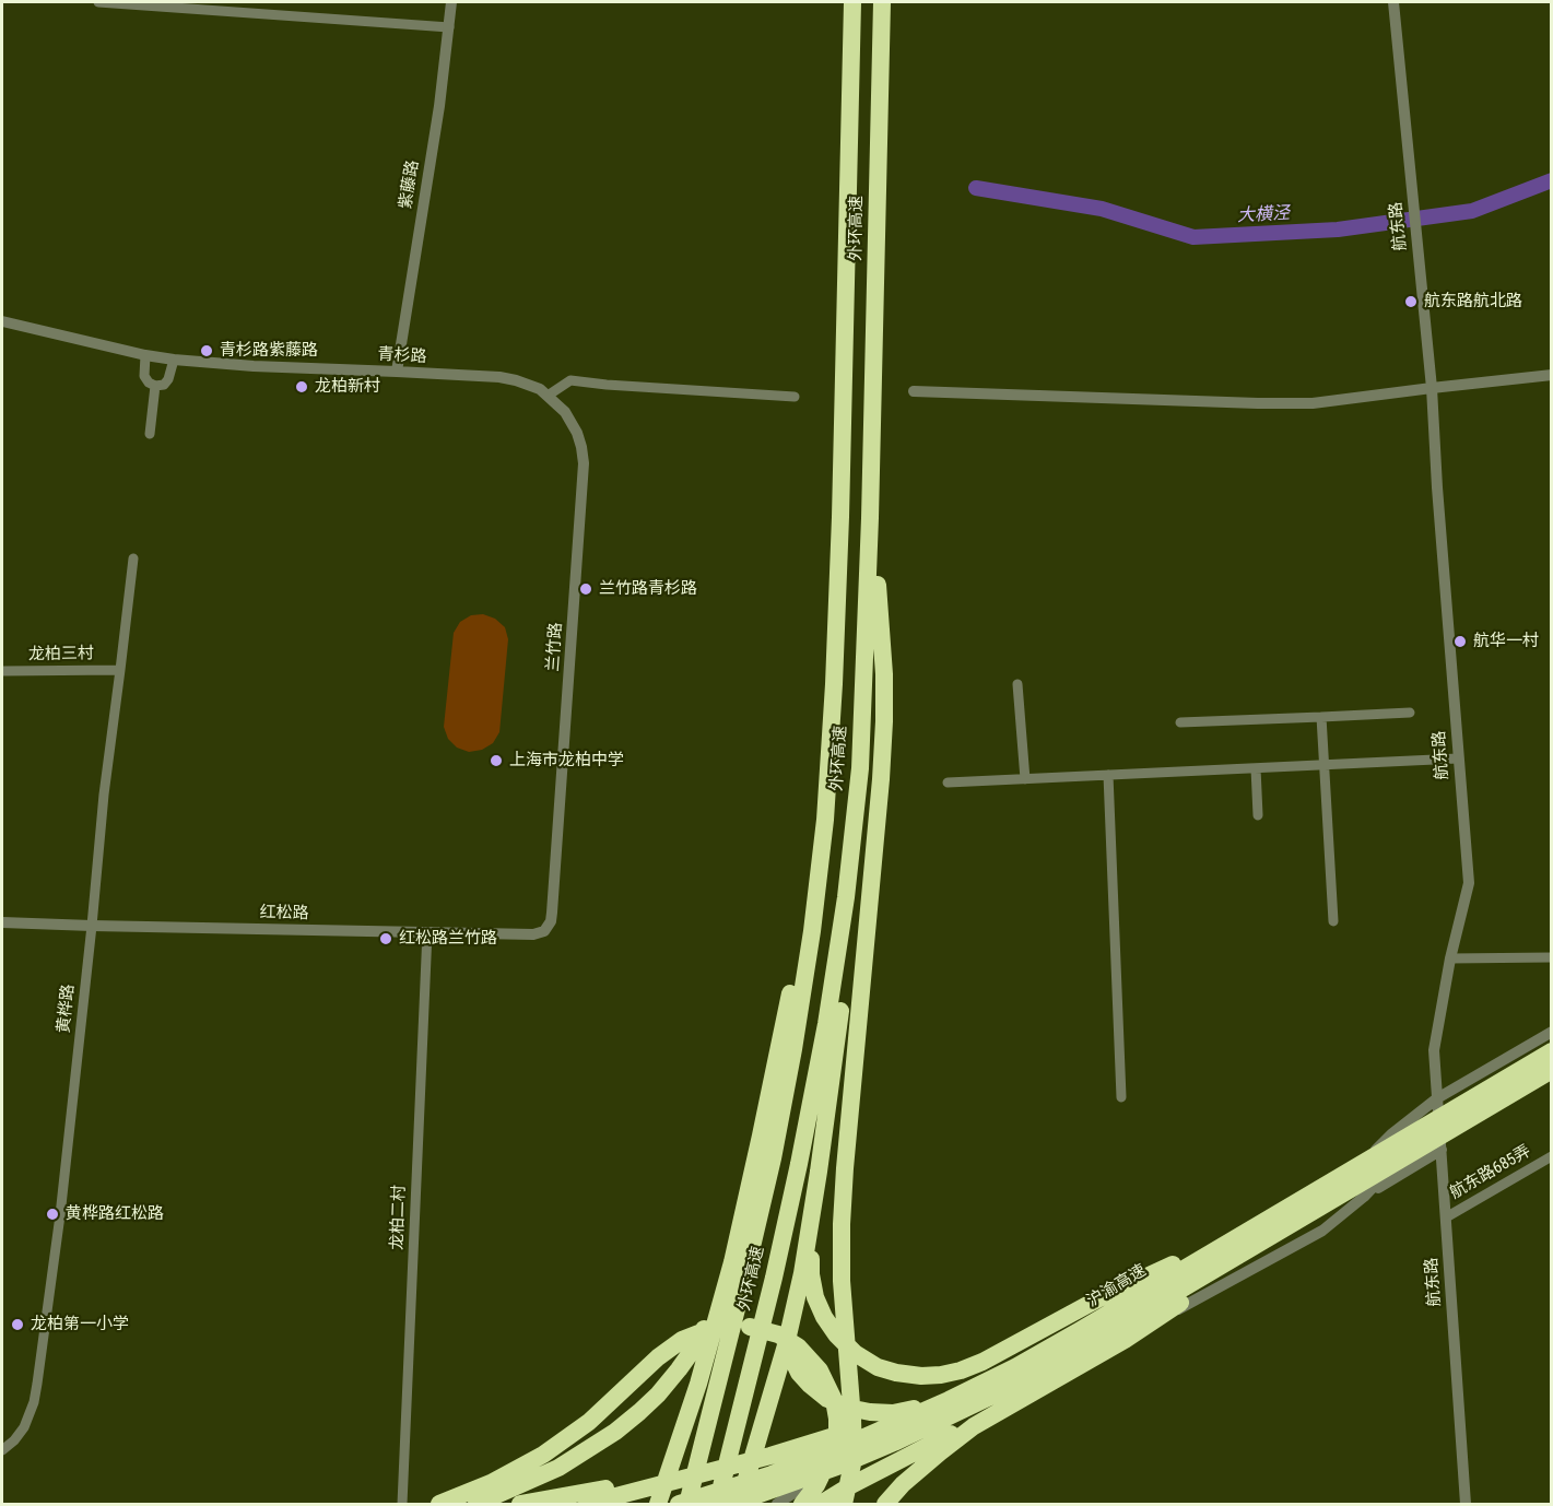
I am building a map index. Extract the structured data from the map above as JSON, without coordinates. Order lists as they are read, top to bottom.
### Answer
{
  "streets": {
    "highway": ["外环高速", "沪渝高速"],
    "street": [
      "紫藤路",
      "航东路",
      "青杉路",
      "兰竹路",
      "龙柏三村",
      "红松路",
      "黄桦路",
      "航东路685弄",
      "龙柏二村"
    ]
  },
  "crossings": [
    ["紫藤路", "青杉路"],
    ["航东路", "航东路685弄"],
    ["青杉路", "兰竹路"],
    ["兰竹路", "红松路"],
    ["龙柏三村", "黄桦路"],
    ["红松路", "黄桦路"],
    ["红松路", "龙柏二村"]
  ],
  "water": ["大横泾"],
  "places": [
    "航东路航北路",
    "青杉路紫藤路",
    "龙柏新村",
    "兰竹路青杉路",
    "航华一村",
    "上海市龙柏中学",
    "红松路兰竹路",
    "黄桦路红松路",
    "龙柏第一小学"
  ]
}
